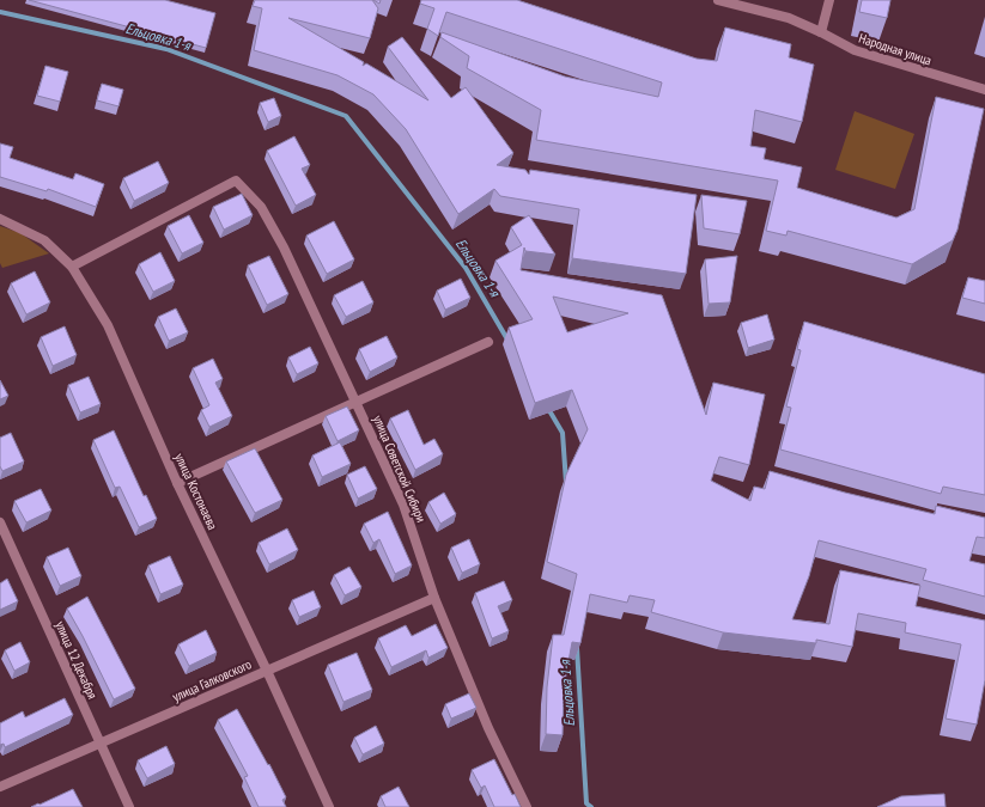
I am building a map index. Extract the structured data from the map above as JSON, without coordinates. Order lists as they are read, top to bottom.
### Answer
{
  "streets": {
    "street": [
      "Народная улица",
      "улица Советской Сибири",
      "улица Костонаева",
      "улица 12 Декабря",
      "улица Галковского"
    ]
  },
  "crossings": [
    ["улица Советской Сибири", "улица Костонаева"],
    ["улица Советской Сибири", "улица Галковского"],
    ["улица Костонаева", "улица Галковского"],
    ["улица 12 Декабря", "улица Галковского"]
  ],
  "water": ["Ельцовка 1-я"]
}
